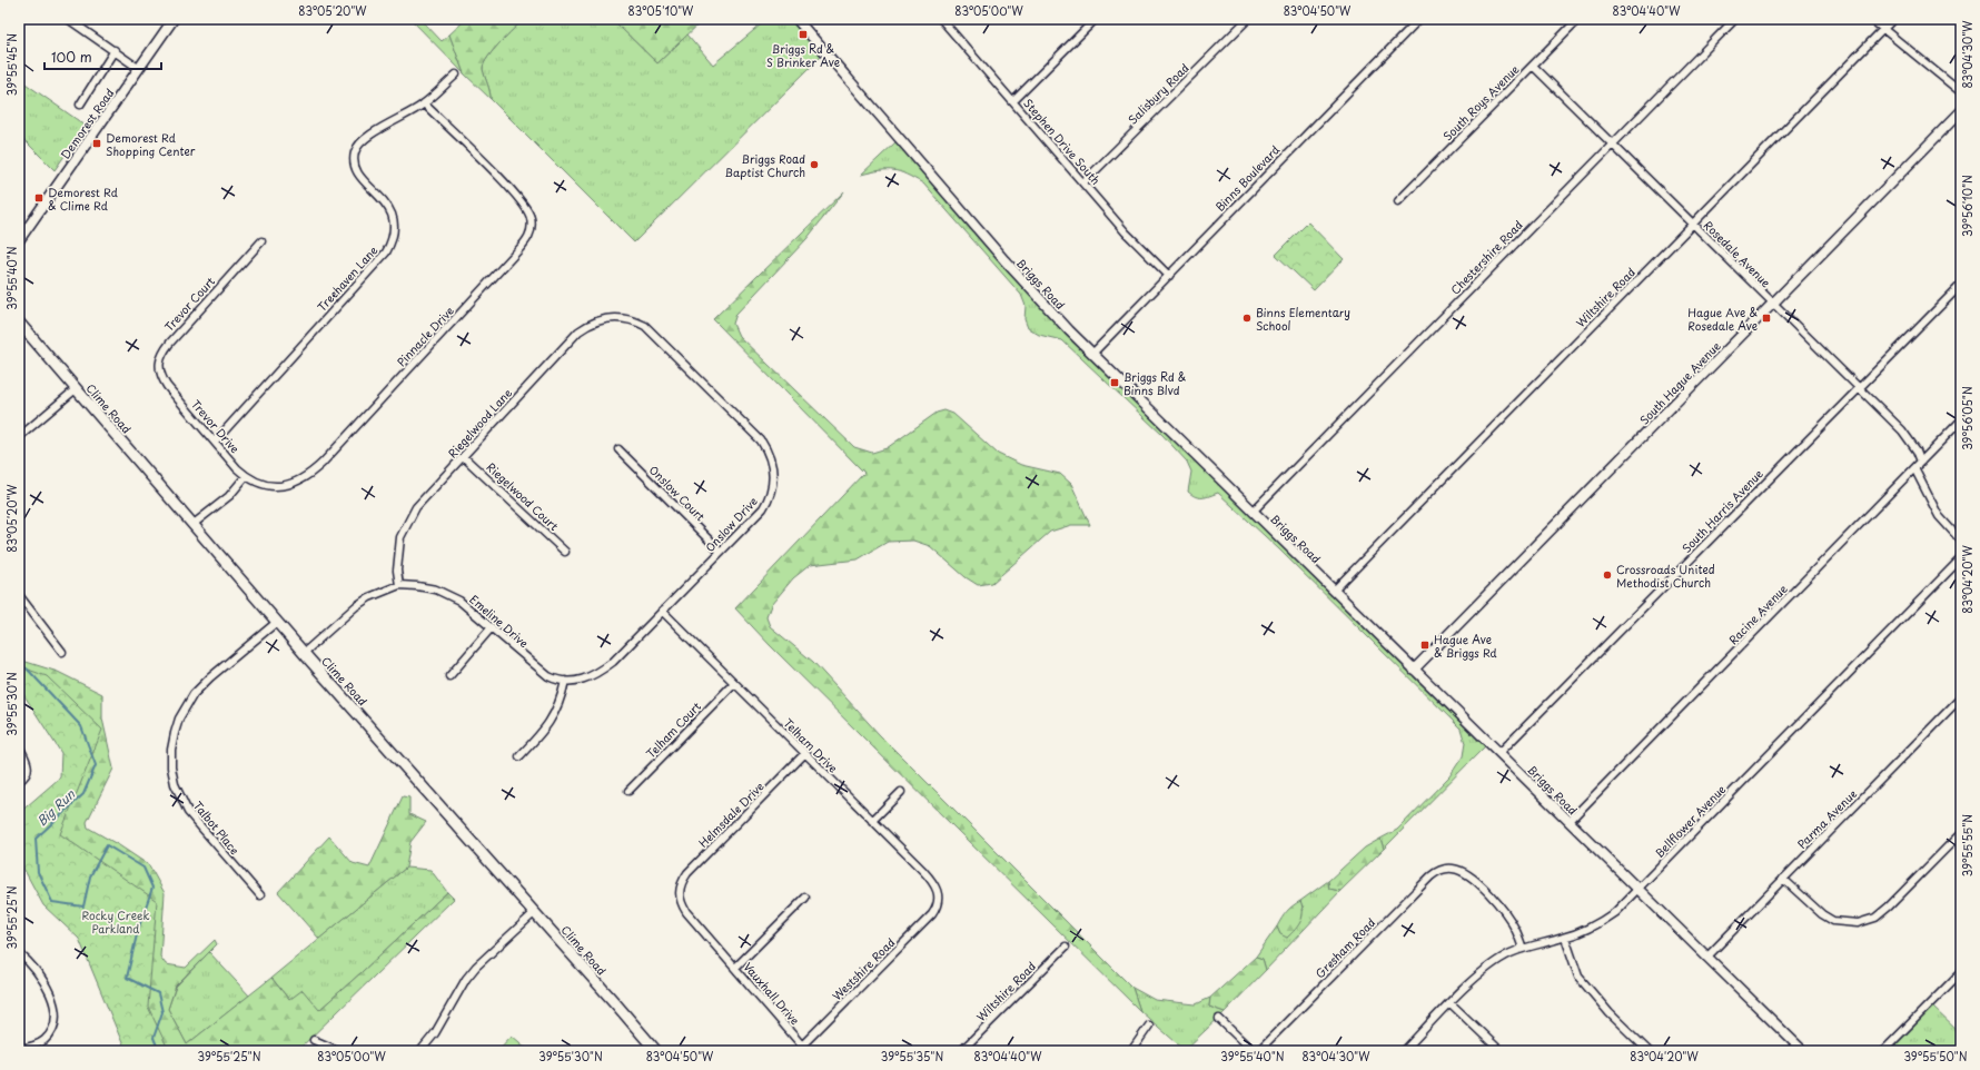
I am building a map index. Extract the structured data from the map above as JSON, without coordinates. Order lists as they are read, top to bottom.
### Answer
{
  "streets": {
    "main road": ["Clime Road"],
    "street": [
      "Salisbury Road",
      "South Roys Avenue",
      "Demorest Road",
      "Stephen Drive South",
      "Binns Boulevard",
      "Rosedale Avenue",
      "Chestershire Road",
      "Treehaven Lane",
      "Briggs Road",
      "Wiltshire Road",
      "Trevor Court",
      "Pinnacle Drive",
      "South Hague Avenue",
      "Riegelwood Lane",
      "Trevor Drive",
      "Onslow Court",
      "Riegelwood Court",
      "South Harris Avenue",
      "Onslow Drive",
      "Racine Avenue",
      "Emeline Drive",
      "Telham Court",
      "Telham Drive",
      "Helmsdale Drive",
      "Parma Avenue",
      "Bellflower Avenue",
      "Talbot Place",
      "Gresham Road",
      "Westshire Road",
      "Vauxhall Drive"
    ]
  },
  "crossings": [
    ["Salisbury Road", "Stephen Drive South"],
    ["South Roys Avenue", "Rosedale Avenue"],
    ["Stephen Drive South", "Binns Boulevard"],
    ["Binns Boulevard", "Briggs Road"],
    ["Rosedale Avenue", "Chestershire Road"],
    ["Rosedale Avenue", "Wiltshire Road"],
    ["Rosedale Avenue", "South Hague Avenue"],
    ["Rosedale Avenue", "South Harris Avenue"],
    ["Rosedale Avenue", "Racine Avenue"],
    ["Chestershire Road", "Briggs Road"],
    ["Treehaven Lane", "Pinnacle Drive"],
    ["Treehaven Lane", "Trevor Drive"],
    ["Briggs Road", "Wiltshire Road"],
    ["Briggs Road", "South Hague Avenue"],
    ["Briggs Road", "South Harris Avenue"],
    ["Briggs Road", "Racine Avenue"],
    ["Briggs Road", "Parma Avenue"],
    ["Briggs Road", "Bellflower Avenue"],
    ["Trevor Court", "Trevor Drive"],
    ["Pinnacle Drive", "Trevor Drive"],
    ["Clime Road", "Emeline Drive"],
    ["Clime Road", "Talbot Place"],
    ["Riegelwood Lane", "Riegelwood Court"],
    ["Riegelwood Lane", "Onslow Drive"],
    ["Riegelwood Lane", "Emeline Drive"],
    ["Onslow Court", "Onslow Drive"],
    ["Onslow Drive", "Emeline Drive"],
    ["Onslow Drive", "Telham Drive"],
    ["Telham Court", "Telham Drive"],
    ["Telham Drive", "Helmsdale Drive"],
    ["Telham Drive", "Westshire Road"],
    ["Helmsdale Drive", "Vauxhall Drive"],
    ["Bellflower Avenue", "Gresham Road"],
    ["Westshire Road", "Vauxhall Drive"]
  ],
  "water": ["Big Run"],
  "parks": ["Rocky Creek Parkland"],
  "places": {
    "transit": [
      "Briggs Rd & S Brinker Ave",
      "Demorest Rd Shopping Center",
      "Demorest Rd & Clime Rd",
      "Hague Ave & Rosedale Ave",
      "Briggs Rd & Binns Blvd",
      "Hague Ave & Briggs Rd"
    ],
    "other": ["Briggs Road Baptist Church", "Binns Elementary School", "Crossroads United Methodist Church"]
  },
  "scale_bar": "100 m",
  "coordinates": [
    "83°05'20\"W",
    "83°05'10\"W",
    "83°05'00\"W",
    "83°04'50\"W",
    "83°04'40\"W",
    "83°04'30\"W",
    "39°55'45\"N",
    "39°56'10\"N",
    "39°55'40\"N",
    "39°56'05\"N",
    "83°04'20\"W",
    "39°55'30\"N",
    "39°55'55\"N",
    "39°55'25\"N",
    "39°55'35\"N",
    "39°55'50\"N"
  ]
}
